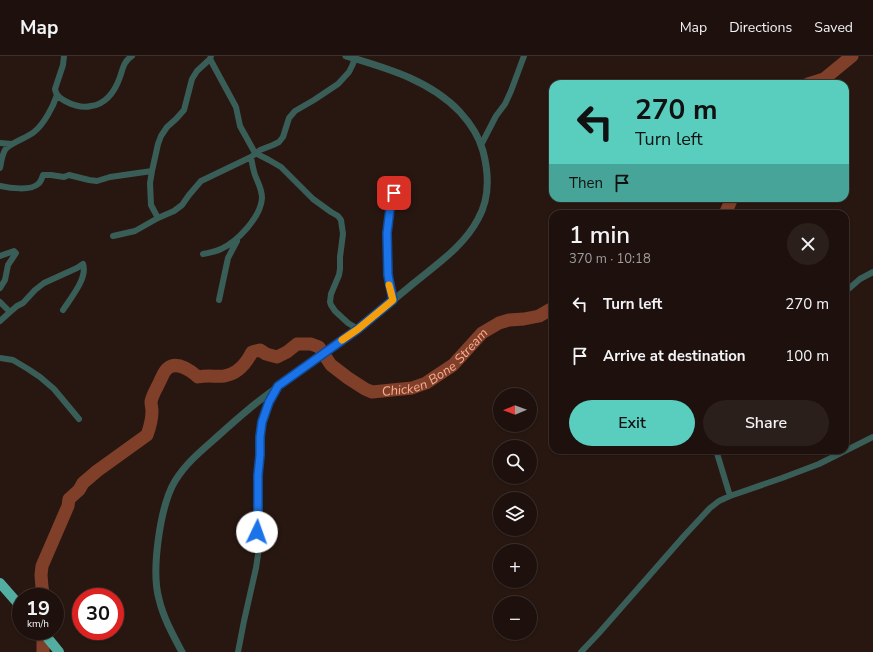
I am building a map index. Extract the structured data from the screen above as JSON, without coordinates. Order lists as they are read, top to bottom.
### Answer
{
  "water": ["Chicken Bone Stream"],
  "north": "left",
  "page": {
    "header": "Map",
    "nav": ["Map", "Directions", "Saved"],
    "turn": ["270 m", "Turn left"],
    "then": "Then",
    "heading": ["1 min", "370 m · 10:18"],
    "list": [
      {
        "name": "Turn left",
        "value": "270 m"
      },
      {
        "name": "Arrive at destination",
        "value": "100 m"
      }
    ],
    "map_buttons": ["+", "−"],
    "buttons": ["Exit", "Share"],
    "speed": "19 km/h",
    "limit": "30"
  }
}
